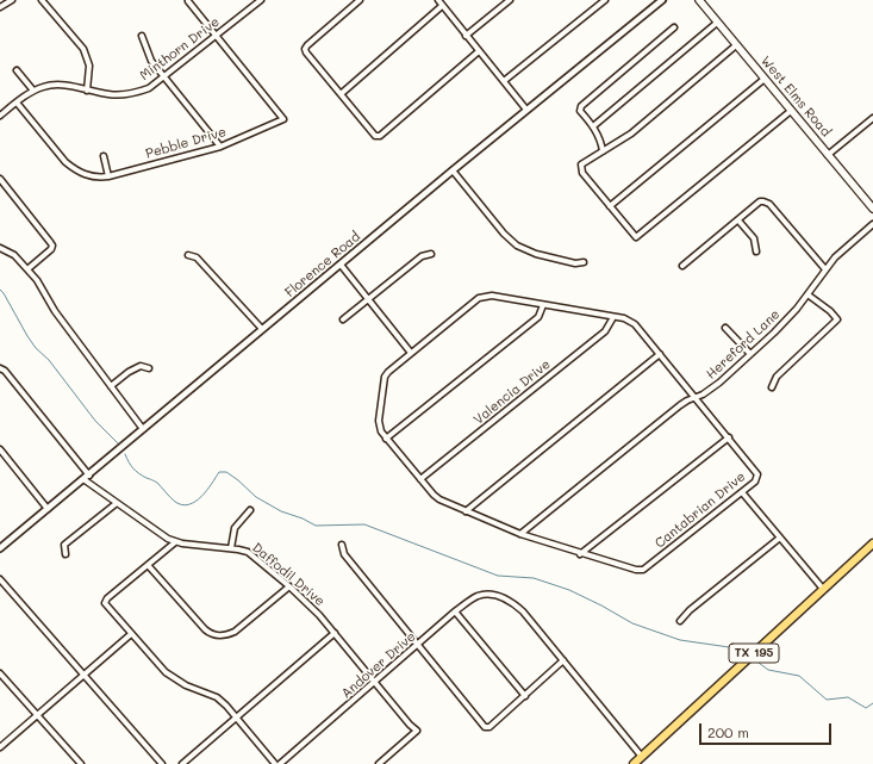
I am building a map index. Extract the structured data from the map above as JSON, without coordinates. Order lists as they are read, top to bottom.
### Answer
{
  "streets": {
    "highway": ["TX 195"],
    "main road": ["West Elms Road"],
    "street": [
      "Minthorn Drive",
      "Pebble Drive",
      "Florence Road",
      "Hereford Lane",
      "Valencia Drive",
      "Cantabrian Drive",
      "Daffodil Drive",
      "Andover Drive"
    ]
  },
  "crossings": [
    ["Minthorn Drive", "Pebble Drive"],
    ["Florence Road", "Daffodil Drive"],
    ["Hereford Lane", "Cantabrian Drive"],
    ["Valencia Drive", "Cantabrian Drive"],
    ["Daffodil Drive", "Andover Drive"]
  ],
  "scale_bar": "200 m"
}
